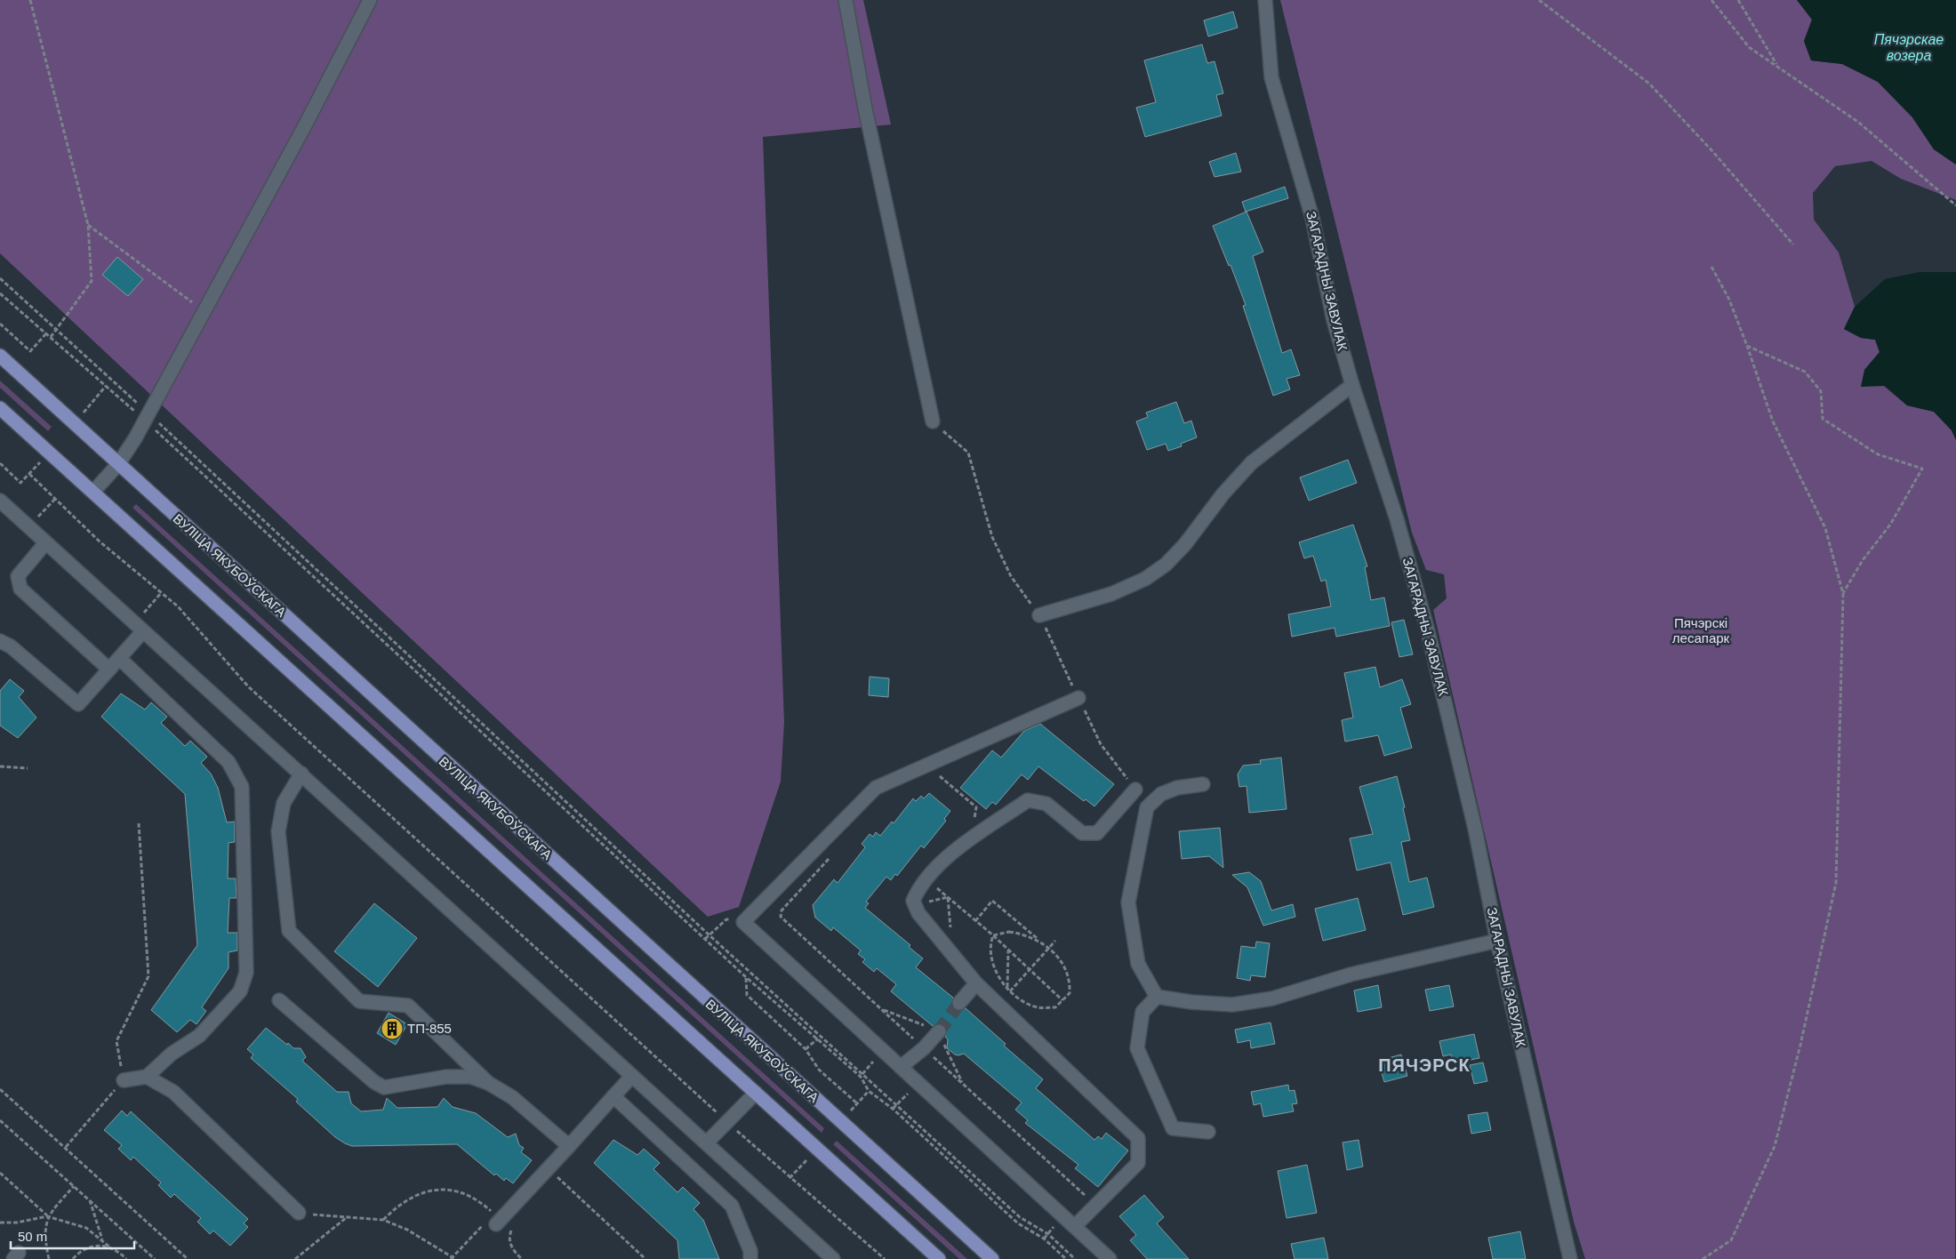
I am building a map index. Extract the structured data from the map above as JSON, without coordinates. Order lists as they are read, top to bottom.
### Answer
{
  "streets": {
    "main road": ["ВУЛІЦА ЯКУБОЎСКАГА"],
    "street": ["ЗАГАРАДНЫ ЗАВУЛАК"]
  },
  "districts": ["ПЯЧЭРСК"],
  "water": ["Пячэрскае возера"],
  "parks": ["Пячэрскі лесапарк"],
  "places": {
    "building": ["ТП-855"]
  },
  "scale_bar": "50 m"
}
